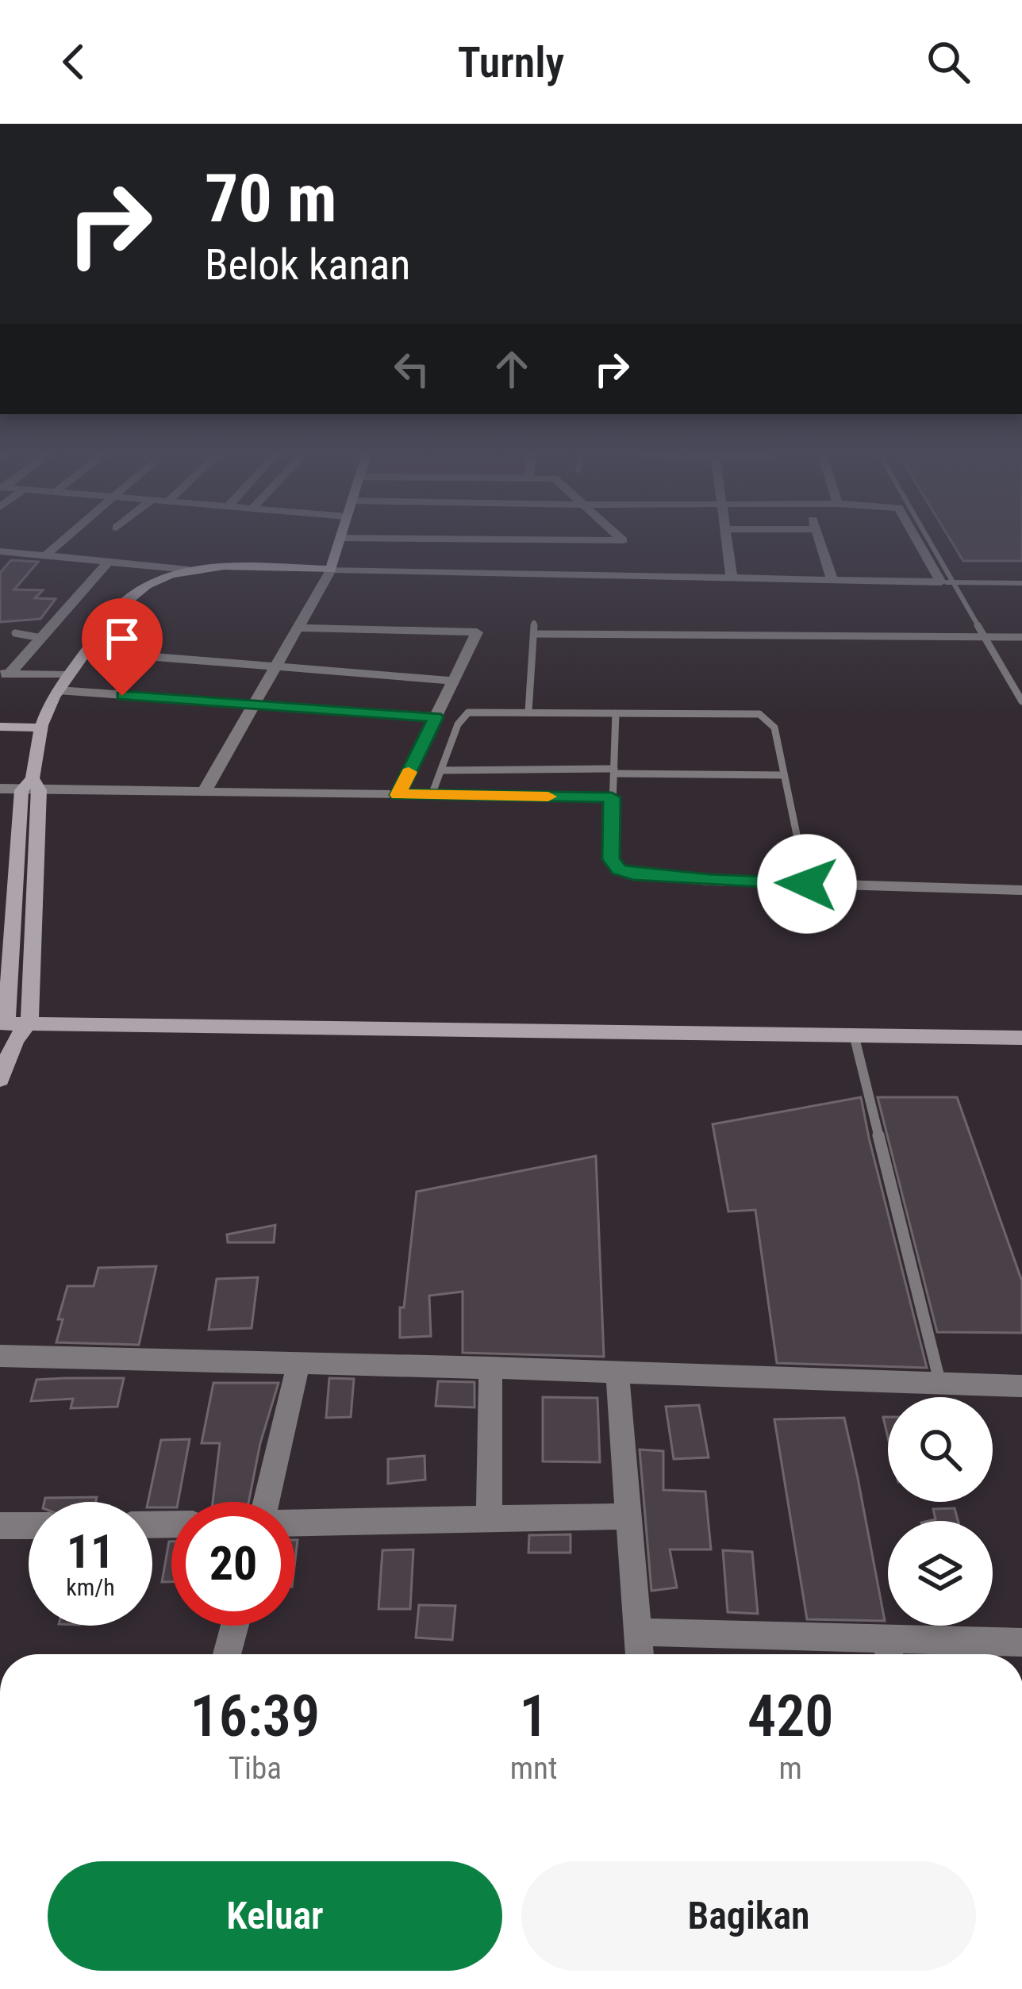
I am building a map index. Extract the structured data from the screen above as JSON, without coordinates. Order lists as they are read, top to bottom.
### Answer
{
  "page": {
    "header": "Turnly",
    "turn": ["70 m", "Belok kanan"],
    "speed": "11 km/h",
    "limit": "20",
    "eta": [
      "16:39",
      "Tiba",
      "1",
      "mnt",
      "420",
      "m"
    ],
    "buttons": ["Keluar", "Bagikan"]
  }
}
